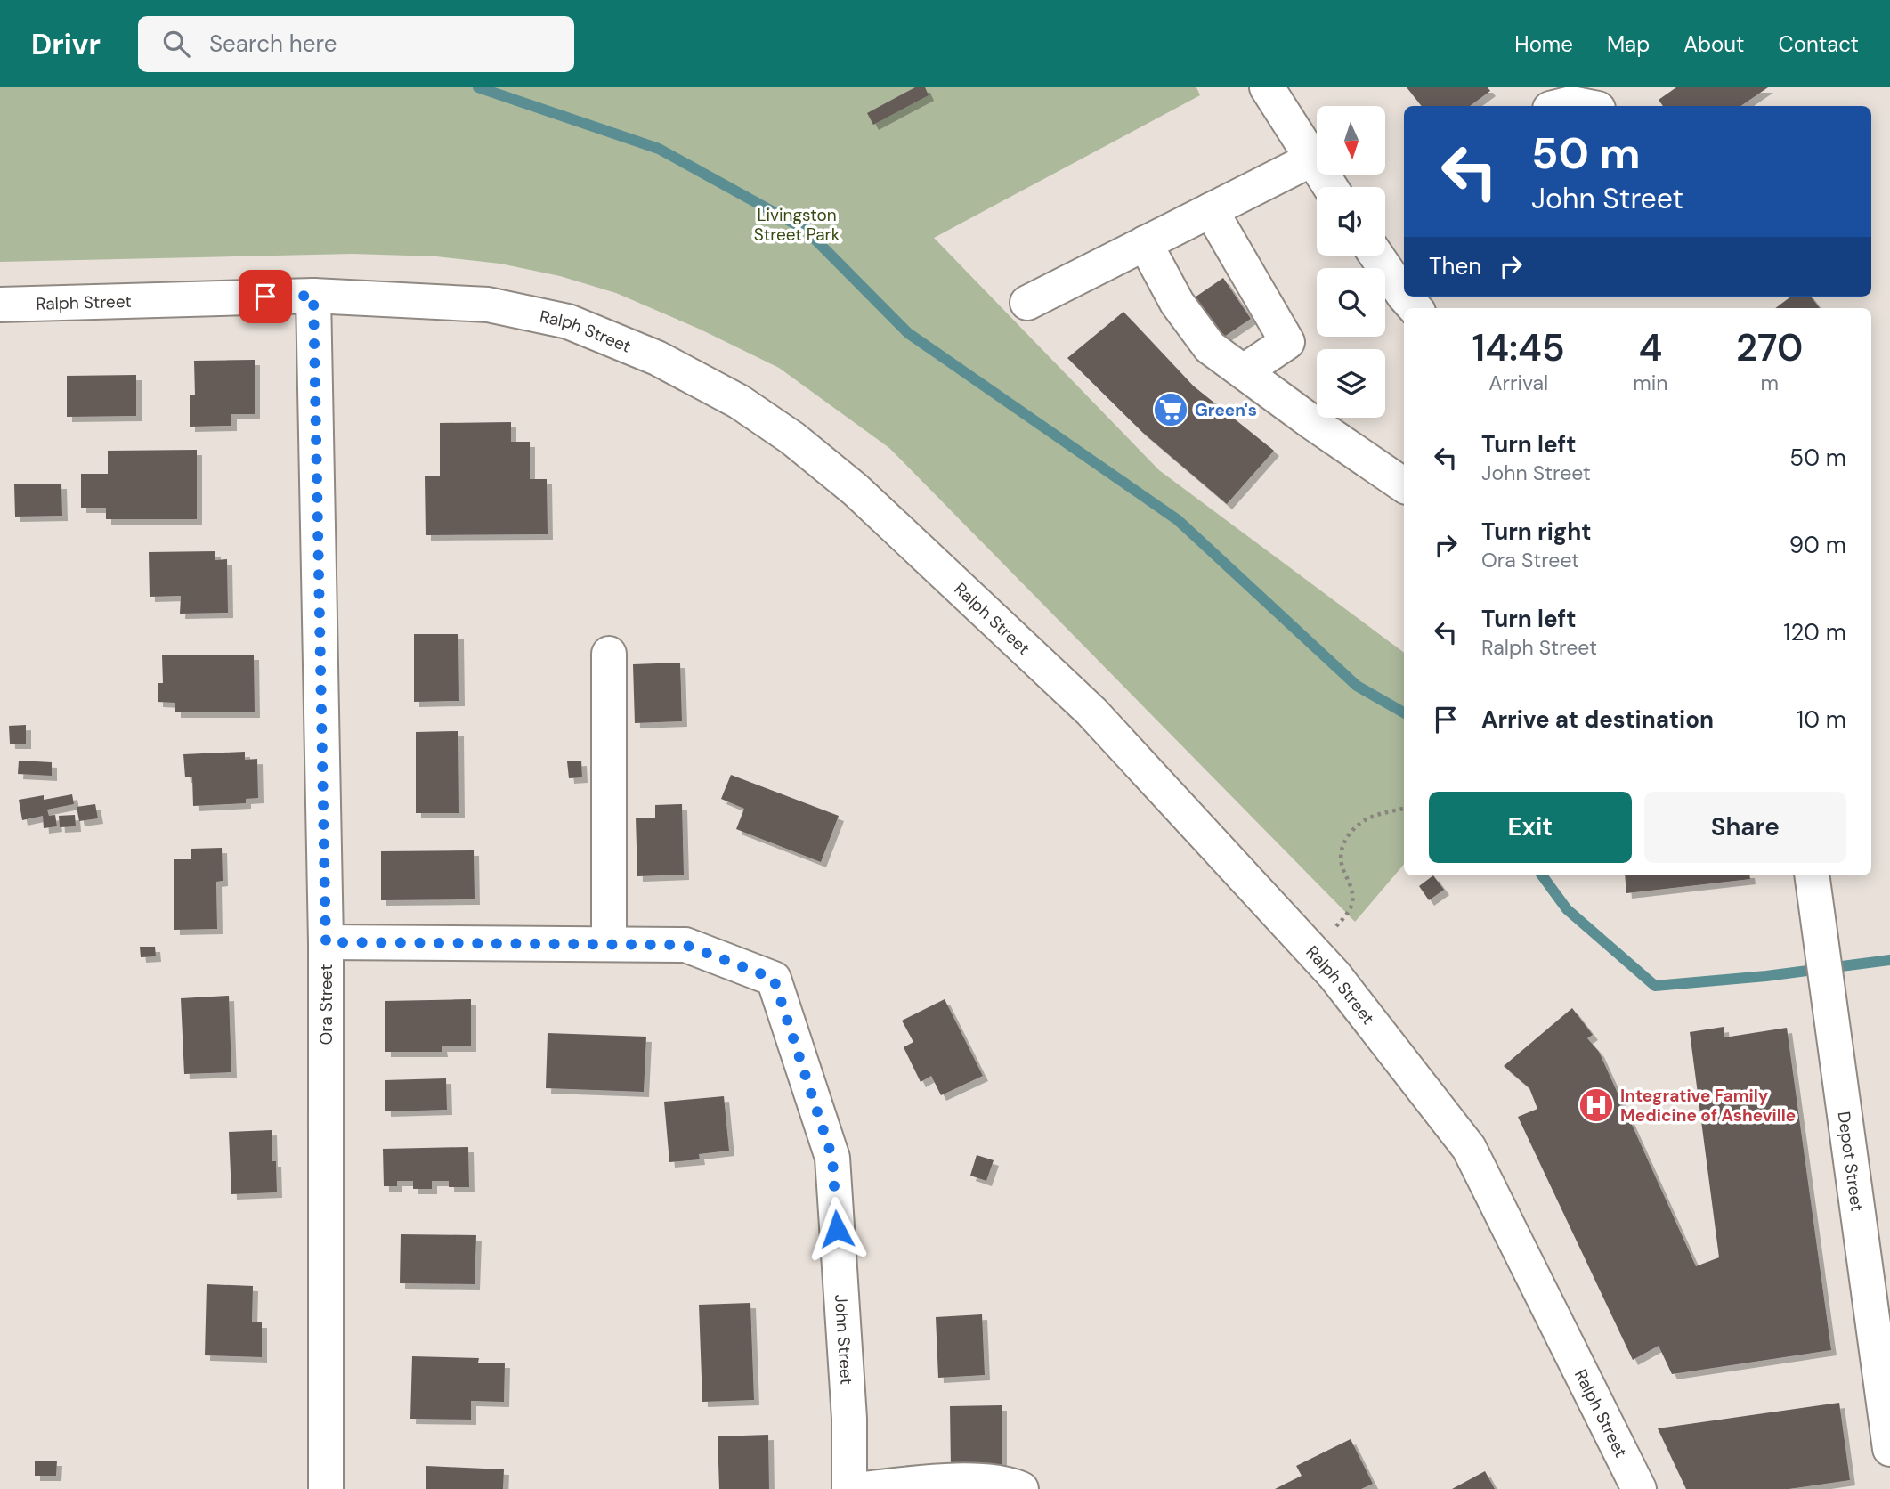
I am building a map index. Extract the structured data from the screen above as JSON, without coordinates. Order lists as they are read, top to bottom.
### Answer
{
  "streets": {
    "street": [
      "Ralph Street",
      "Ora Street",
      "Depot Street",
      "John Street"
    ]
  },
  "crossings": [
    ["Ralph Street", "Ora Street"],
    ["Ora Street", "John Street"]
  ],
  "parks": ["Livingston Street Park"],
  "places": {
    "supermarket": ["Green's"],
    "hospital": ["Integrative Family Medicine of Asheville"]
  },
  "north": "bottom",
  "page": {
    "header": "Drivr",
    "search": "Search here",
    "nav": [
      "Home",
      "Map",
      "About",
      "Contact"
    ],
    "turn": ["50 m", "John Street"],
    "then": "Then",
    "eta": [
      "14:45",
      "Arrival",
      "4",
      "min",
      "270",
      "m"
    ],
    "list": [
      {
        "name": "Turn left",
        "note": "John Street",
        "value": "50 m"
      },
      {
        "name": "Turn right",
        "note": "Ora Street",
        "value": "90 m"
      },
      {
        "name": "Turn left",
        "note": "Ralph Street",
        "value": "120 m"
      },
      {
        "name": "Arrive at destination",
        "value": "10 m"
      }
    ],
    "buttons": ["Exit", "Share"]
  }
}
